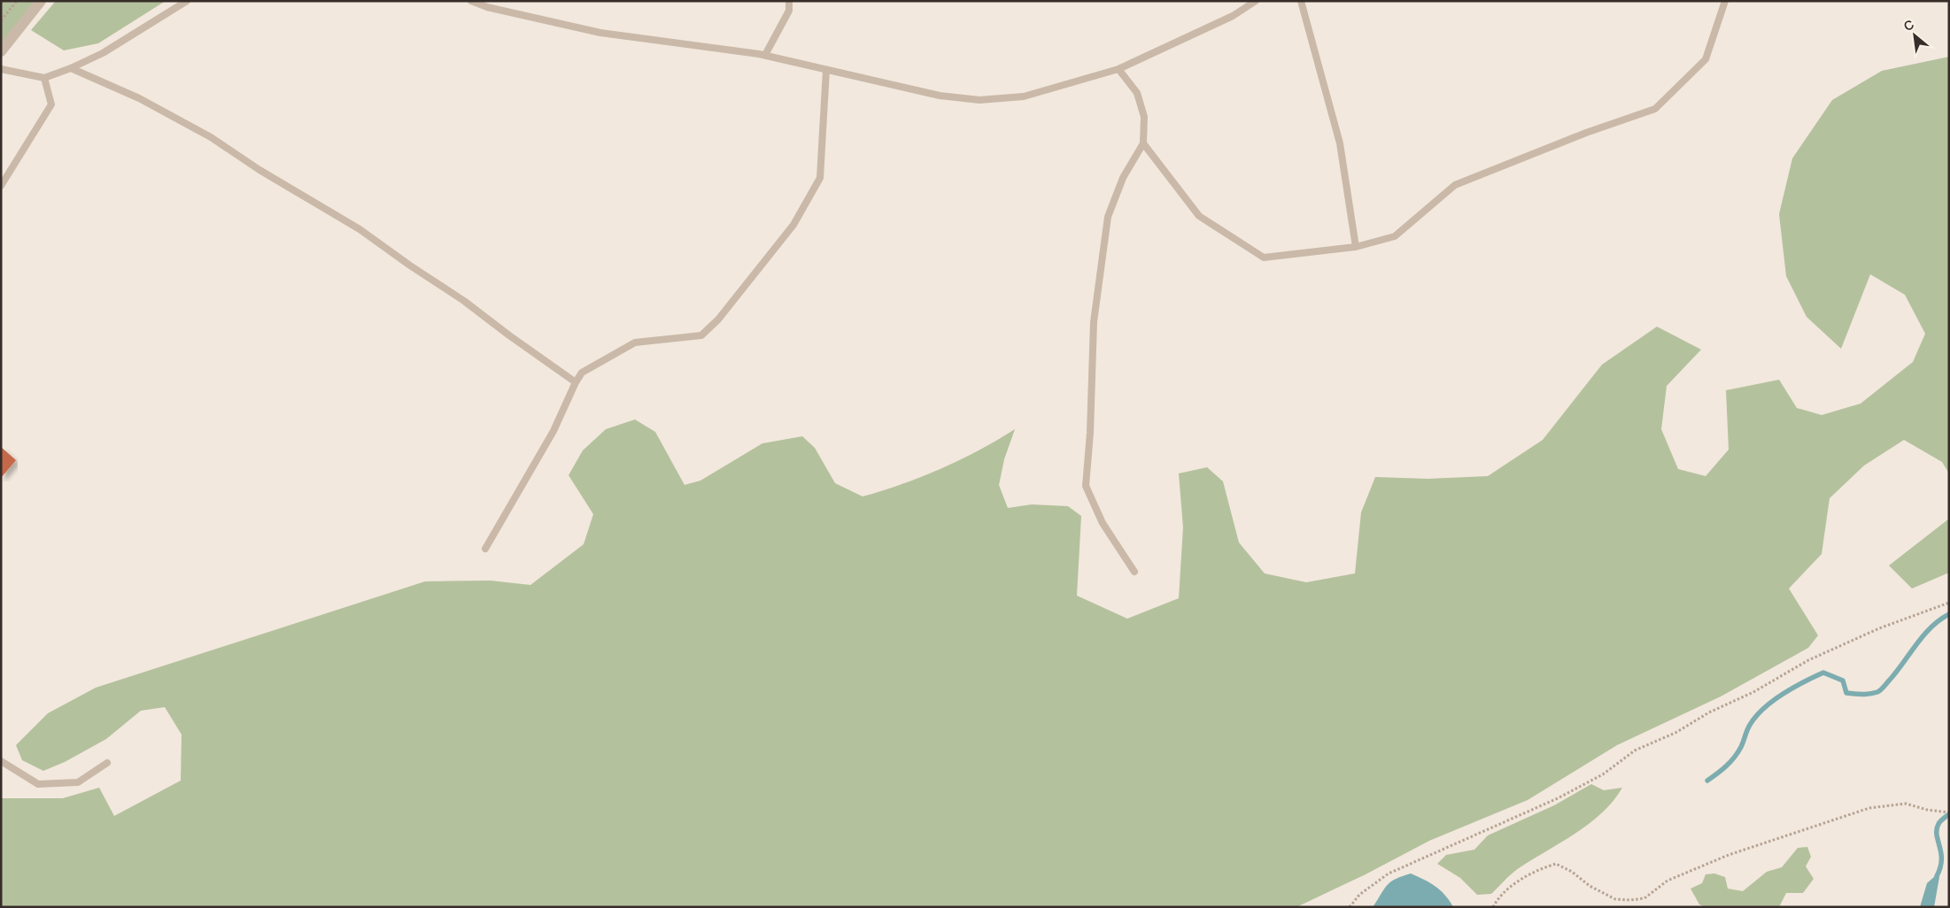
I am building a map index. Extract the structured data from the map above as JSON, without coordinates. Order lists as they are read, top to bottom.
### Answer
{
  "north": "top left"
}
